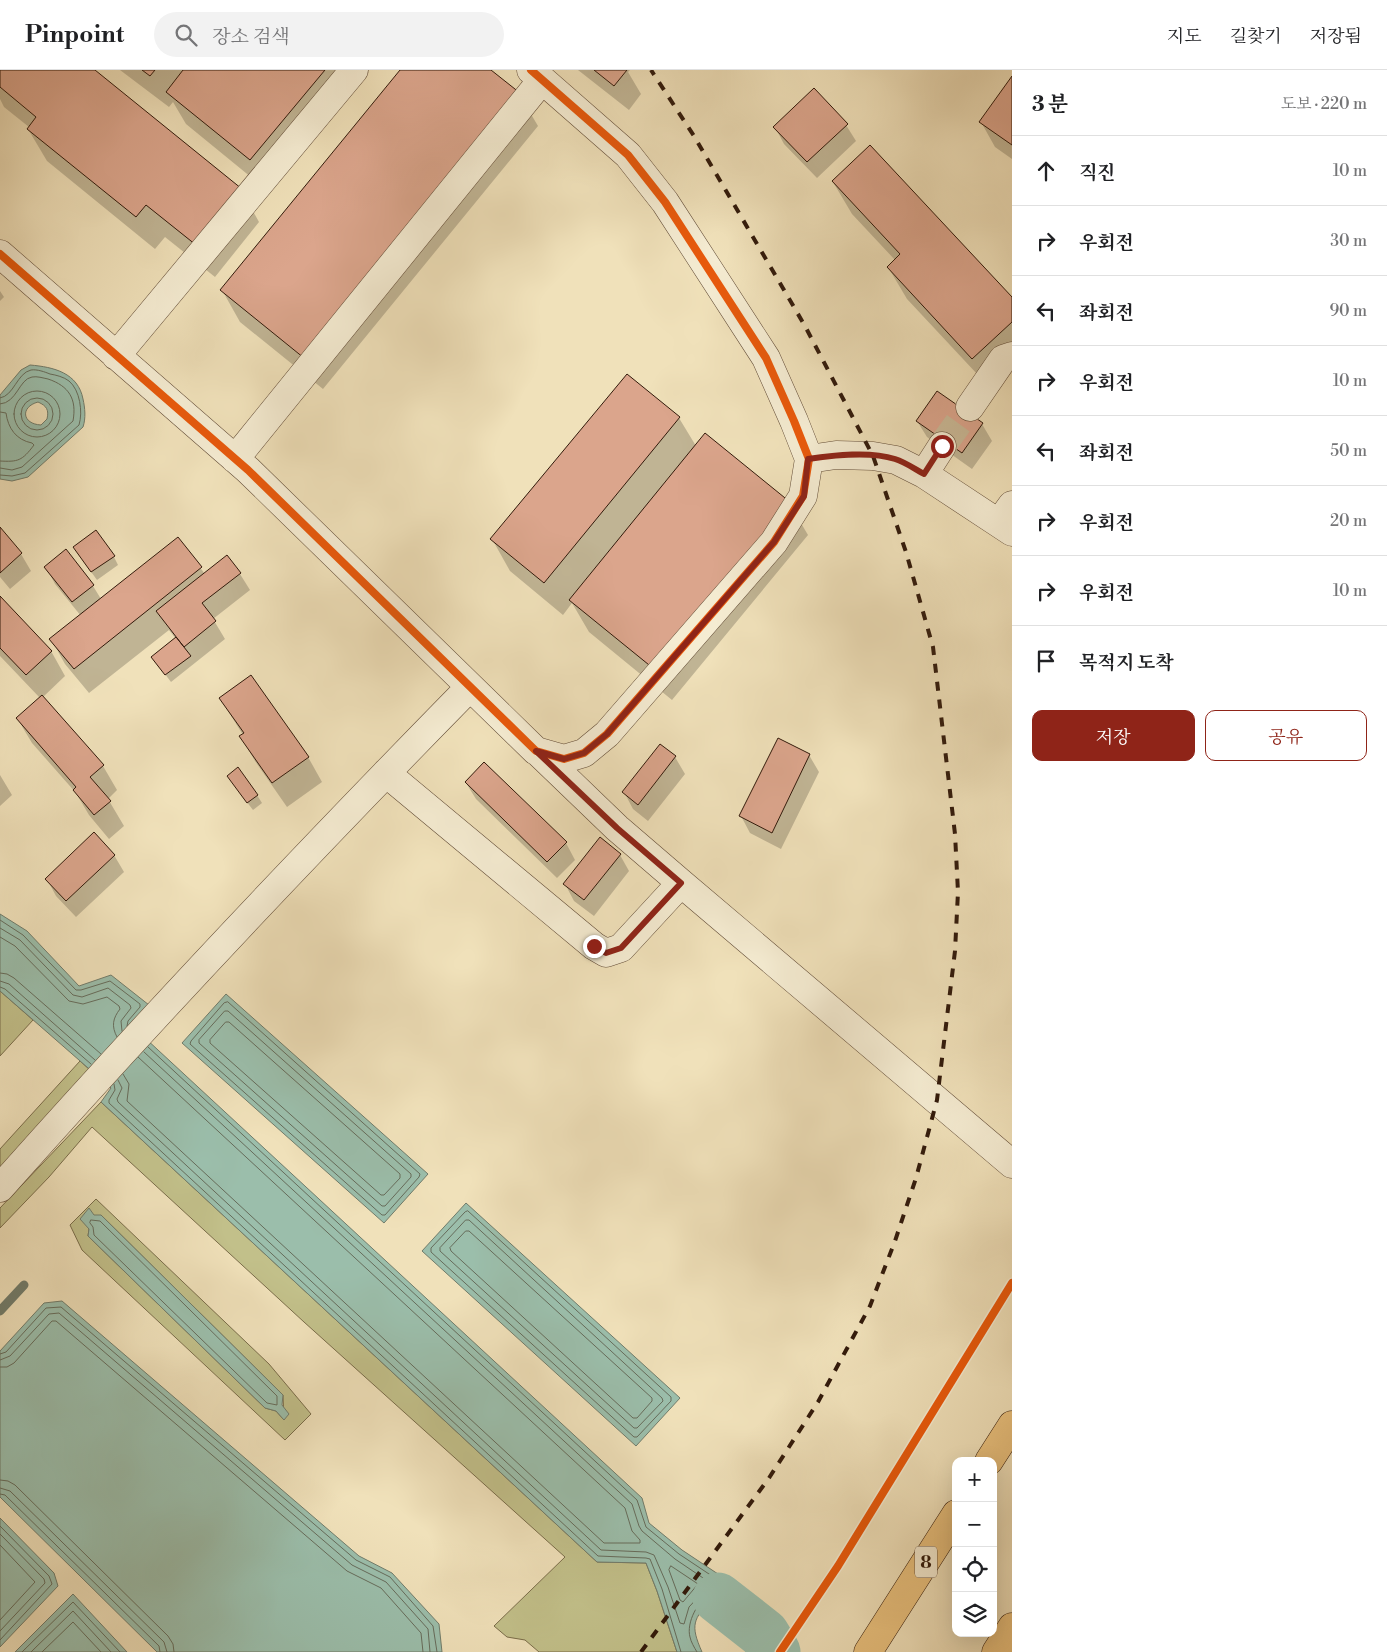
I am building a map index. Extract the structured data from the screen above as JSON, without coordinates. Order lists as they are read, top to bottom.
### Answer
{
  "streets": {
    "highway": ["8"]
  },
  "page": {
    "header": "Pinpoint",
    "search": "장소 검색",
    "nav": ["지도", "길찾기", "저장됨"],
    "heading": ["3 분", "도보 · 220 m"],
    "list": [
      ["직진", "10 m"],
      ["우회전", "30 m"],
      ["좌회전", "90 m"],
      ["우회전", "10 m"],
      ["좌회전", "50 m"],
      ["우회전", "20 m"],
      ["우회전", "10 m"],
      "목적지 도착"
    ],
    "buttons": ["저장", "공유"],
    "map_buttons": ["+", "−"]
  }
}
